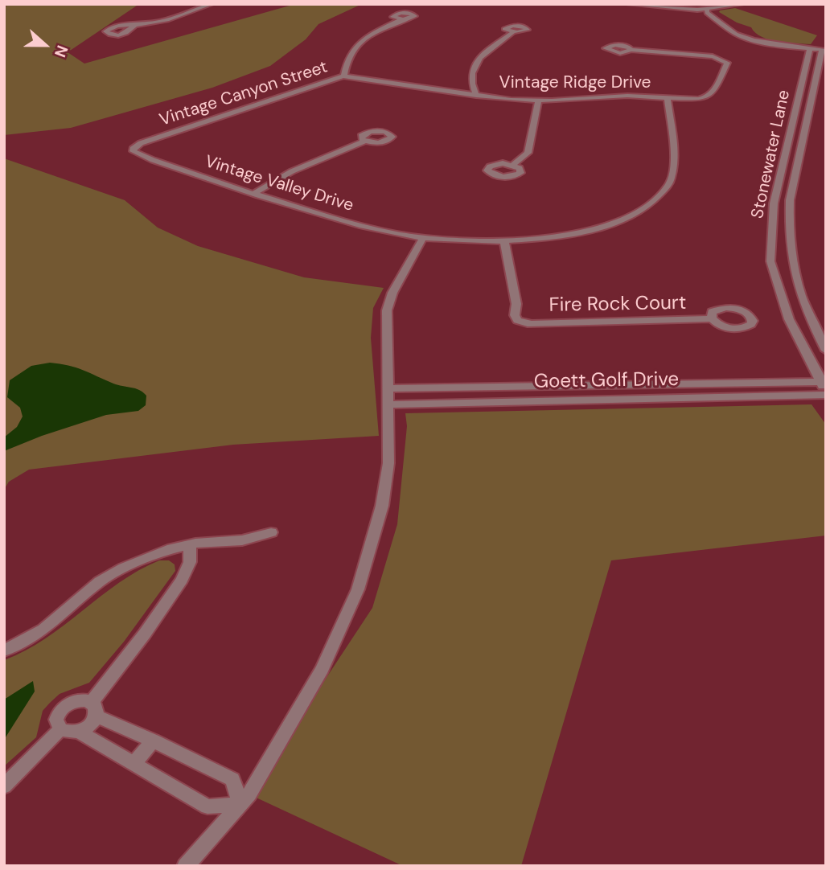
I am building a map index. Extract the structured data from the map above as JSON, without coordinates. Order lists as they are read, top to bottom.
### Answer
{
  "streets": {
    "street": [
      "Vintage Ridge Drive",
      "Vintage Canyon Street",
      "Stonewater Lane",
      "Vintage Valley Drive",
      "Fire Rock Court",
      "Goett Golf Drive"
    ]
  },
  "crossings": [
    ["Vintage Ridge Drive", "Vintage Canyon Street"],
    ["Vintage Ridge Drive", "Vintage Valley Drive"],
    ["Vintage Canyon Street", "Vintage Valley Drive"],
    ["Stonewater Lane", "Goett Golf Drive"],
    ["Vintage Valley Drive", "Fire Rock Court"]
  ],
  "north": "right"
}
